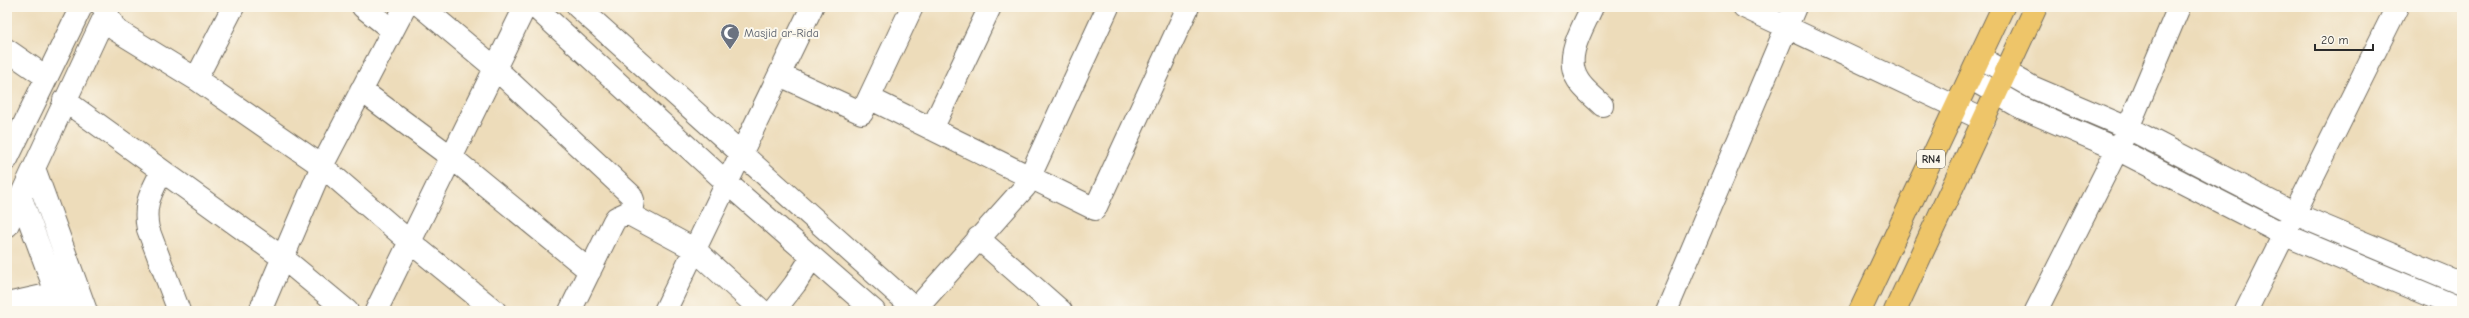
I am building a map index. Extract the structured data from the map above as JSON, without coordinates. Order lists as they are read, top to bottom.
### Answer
{
  "streets": {
    "main road": ["RN4"]
  },
  "places": {
    "mosque": ["Masjid ar-Rida"]
  },
  "scale_bar": "20 m"
}
